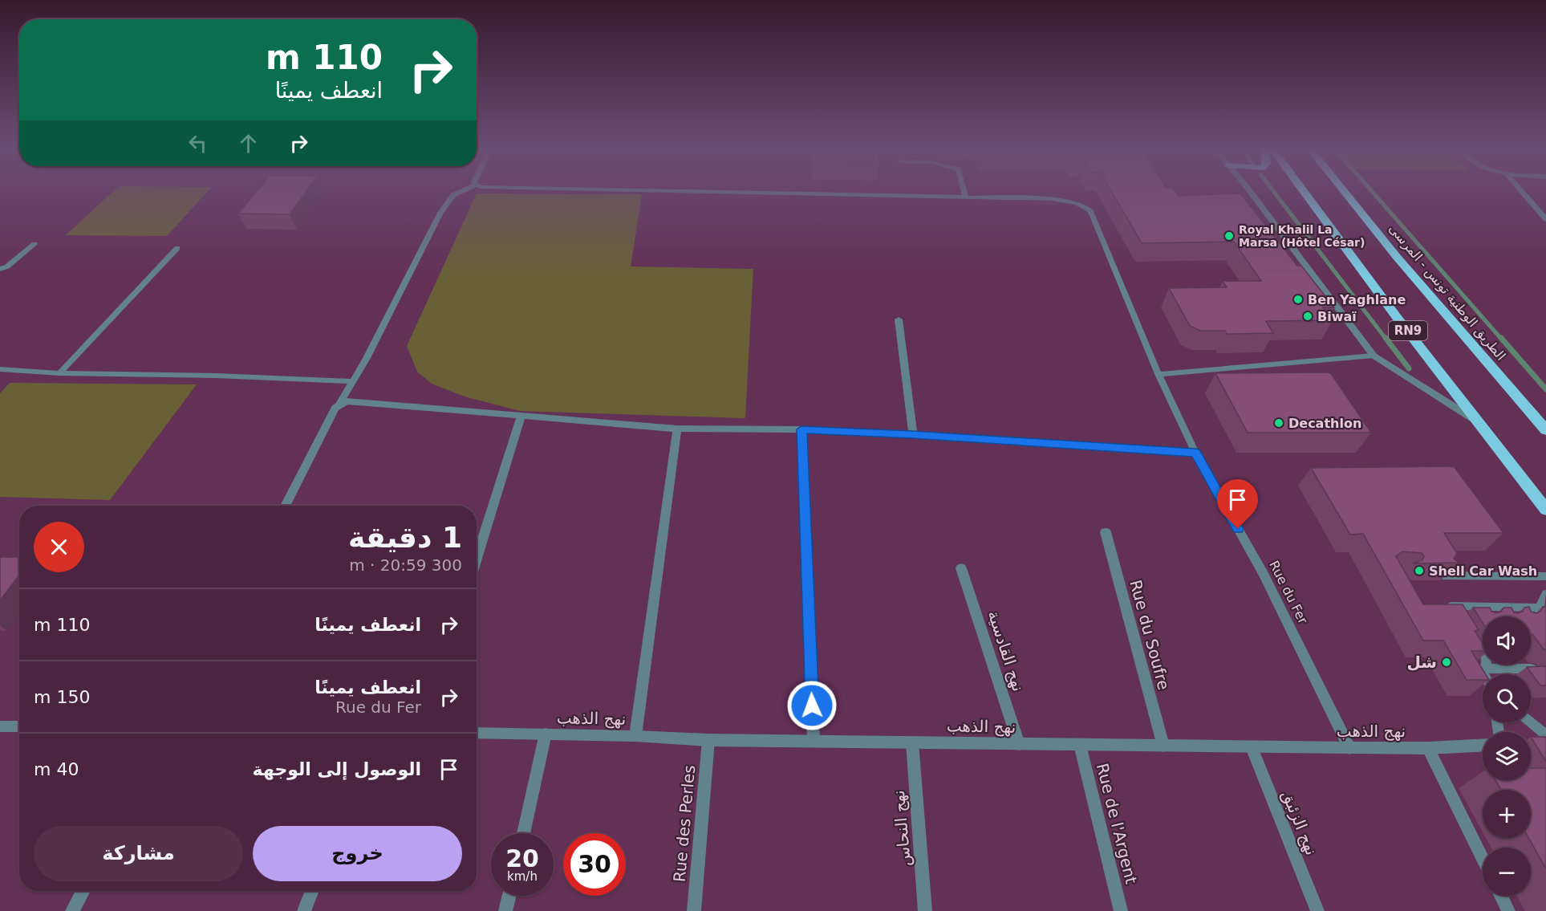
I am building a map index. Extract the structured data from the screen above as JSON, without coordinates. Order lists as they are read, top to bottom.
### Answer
{
  "streets": {
    "highway": ["الطريق الوطنية تونس - المرسى", "RN9"],
    "street": [
      "Rue du Fer",
      "Rue du Soufre",
      "نهج القادسية",
      "نهج الذهب",
      "نهج الزئبق",
      "Rue des Perles",
      "Rue de l'Argent",
      "نهج النحاس"
    ]
  },
  "crossings": [
    ["Rue du Fer", "نهج الذهب"],
    ["Rue du Soufre", "نهج الذهب"],
    ["نهج القادسية", "نهج الذهب"],
    ["نهج الذهب", "نهج الزئبق"],
    ["نهج الذهب", "Rue des Perles"],
    ["نهج الذهب", "Rue de l'Argent"],
    ["نهج الذهب", "نهج النحاس"]
  ],
  "places": [
    "Royal Khalil La Marsa (Hôtel César)",
    "Ben Yaghlane",
    "Biwaï",
    "Decathlon",
    "Shell Car Wash",
    "شل"
  ],
  "page": {
    "turn": ["110 m", "انعطف يمينًا"],
    "heading": ["1 دقيقة", "300 m · 20:59"],
    "list": [
      {
        "name": "انعطف يمينًا",
        "value": "110 m"
      },
      {
        "name": "انعطف يمينًا",
        "note": "Rue du Fer",
        "value": "150 m"
      },
      {
        "name": "الوصول إلى الوجهة",
        "value": "40 m"
      }
    ],
    "map_buttons": ["+", "−"],
    "buttons": ["خروج", "مشاركة"],
    "speed": "20 km/h",
    "limit": "30"
  }
}
